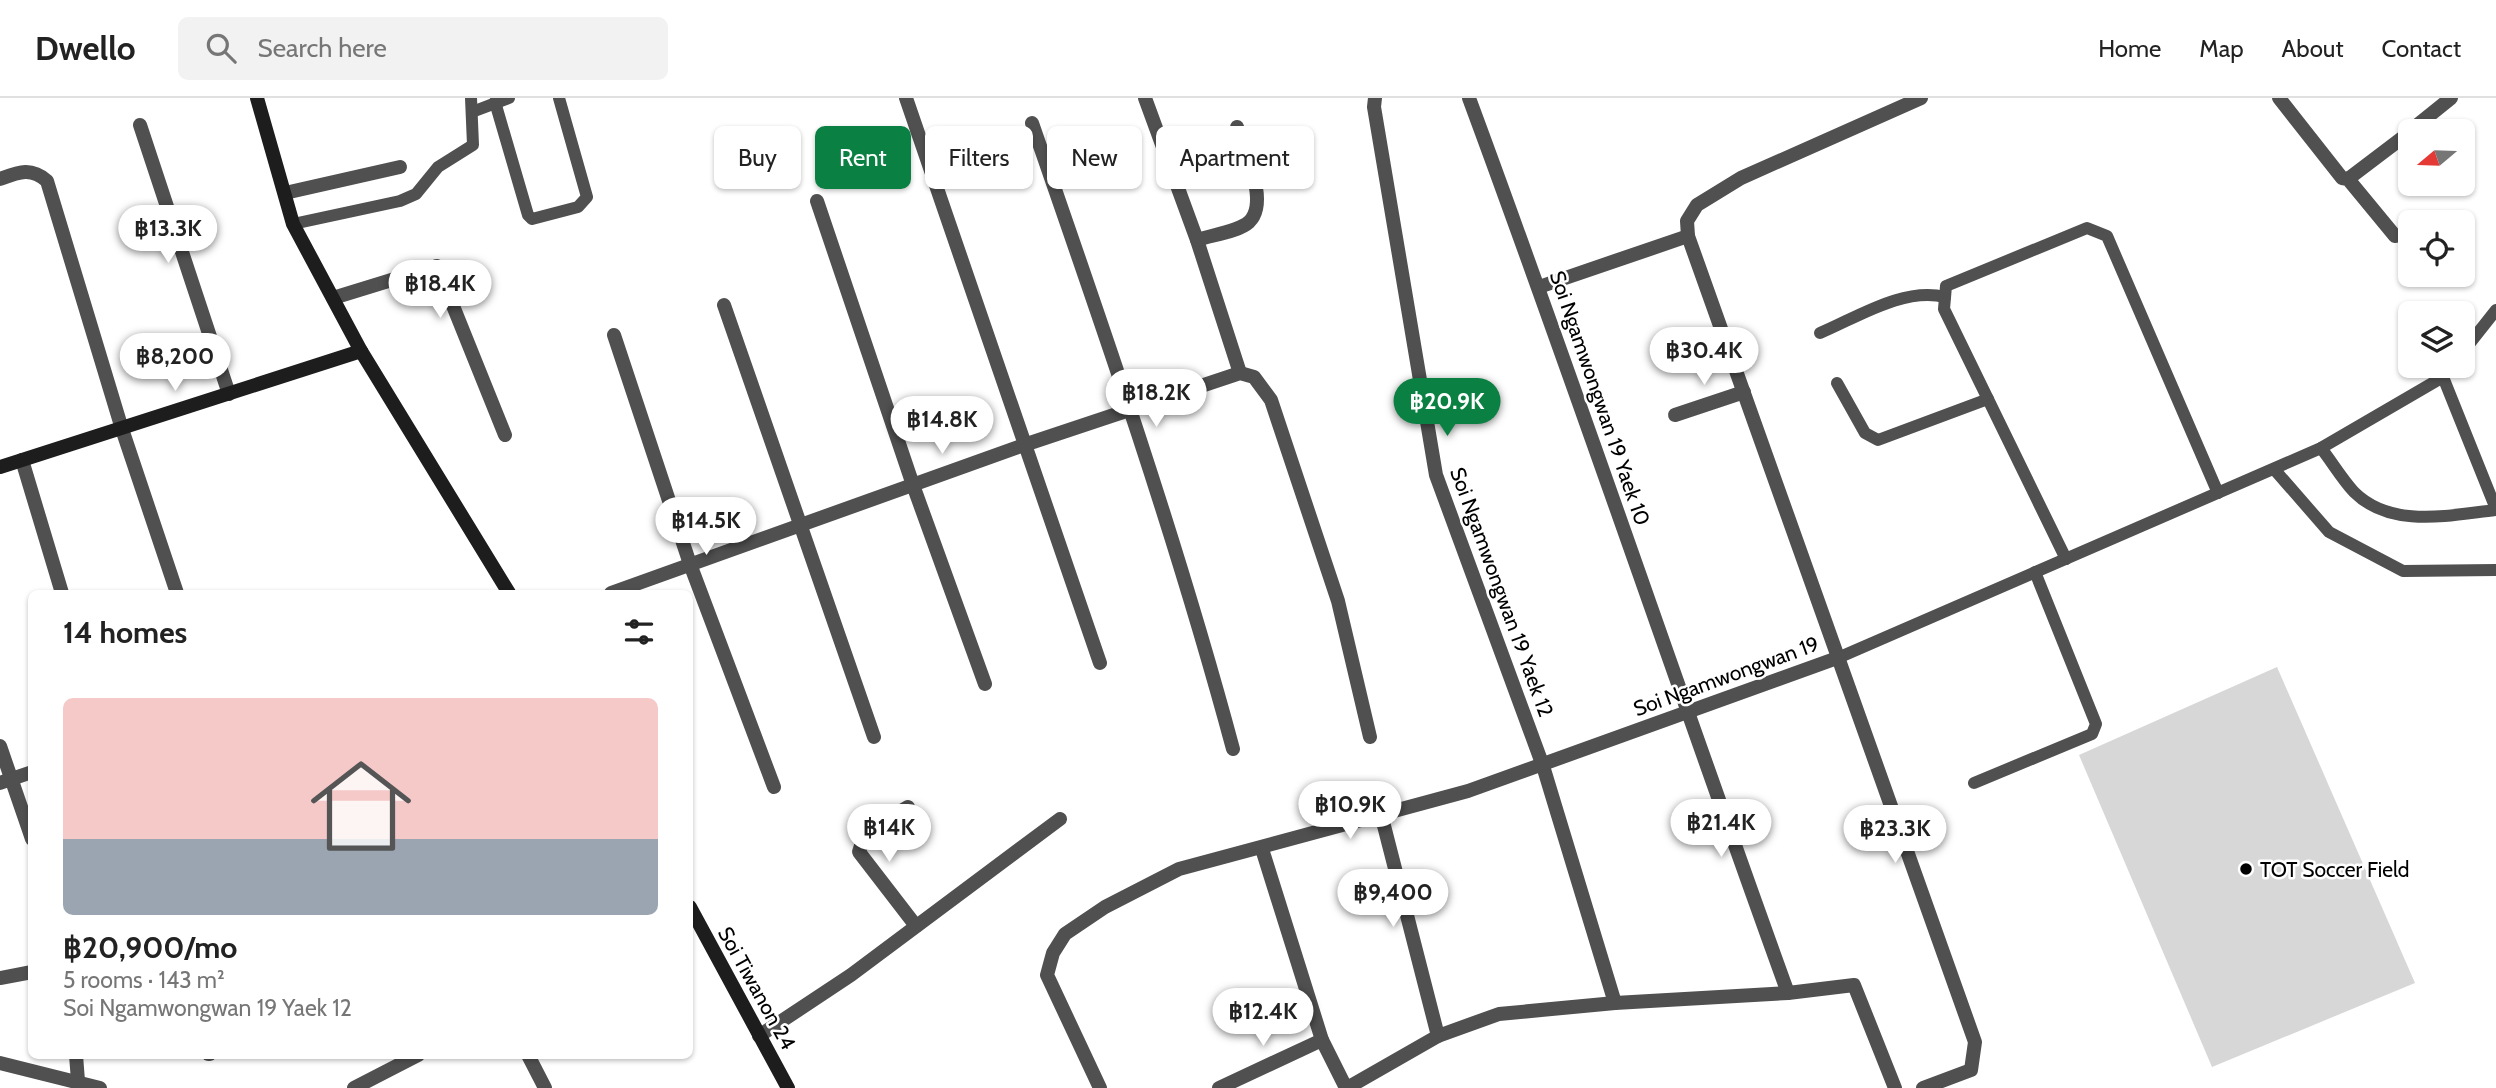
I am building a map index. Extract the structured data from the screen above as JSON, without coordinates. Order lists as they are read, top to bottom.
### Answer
{
  "streets": {
    "street": [
      "Soi Ngamwongwan 19 Yaek 10",
      "Soi Ngamwongwan 19 Yaek 12",
      "Soi Ngamwongwan 19",
      "Soi Tiwanon 24"
    ]
  },
  "crossings": [
    ["Soi Ngamwongwan 19 Yaek 10", "Soi Ngamwongwan 19"],
    ["Soi Ngamwongwan 19 Yaek 12", "Soi Ngamwongwan 19"]
  ],
  "places": ["TOT Soccer Field"],
  "north": "left",
  "page": {
    "header": "Dwello",
    "search": "Search here",
    "nav": [
      "Home",
      "Map",
      "About",
      "Contact"
    ],
    "chip": [
      "Buy",
      "Rent",
      "Filters",
      "New",
      "Apartment"
    ],
    "price": [
      "฿13.3K",
      "฿18.4K",
      "฿30.4K",
      "฿8,200",
      "฿18.2K",
      "฿20.9K",
      "฿14.8K",
      "฿14.5K",
      "฿10.9K",
      "฿21.4K",
      "฿14K",
      "฿23.3K",
      "฿9,400",
      "฿12.4K"
    ],
    "heading": "14 homes",
    "list": [
      {
        "name": "฿20,900/mo",
        "note": "5 rooms · 143 m² · Soi Ngamwongwan 19 Yaek 12"
      }
    ]
  }
}
